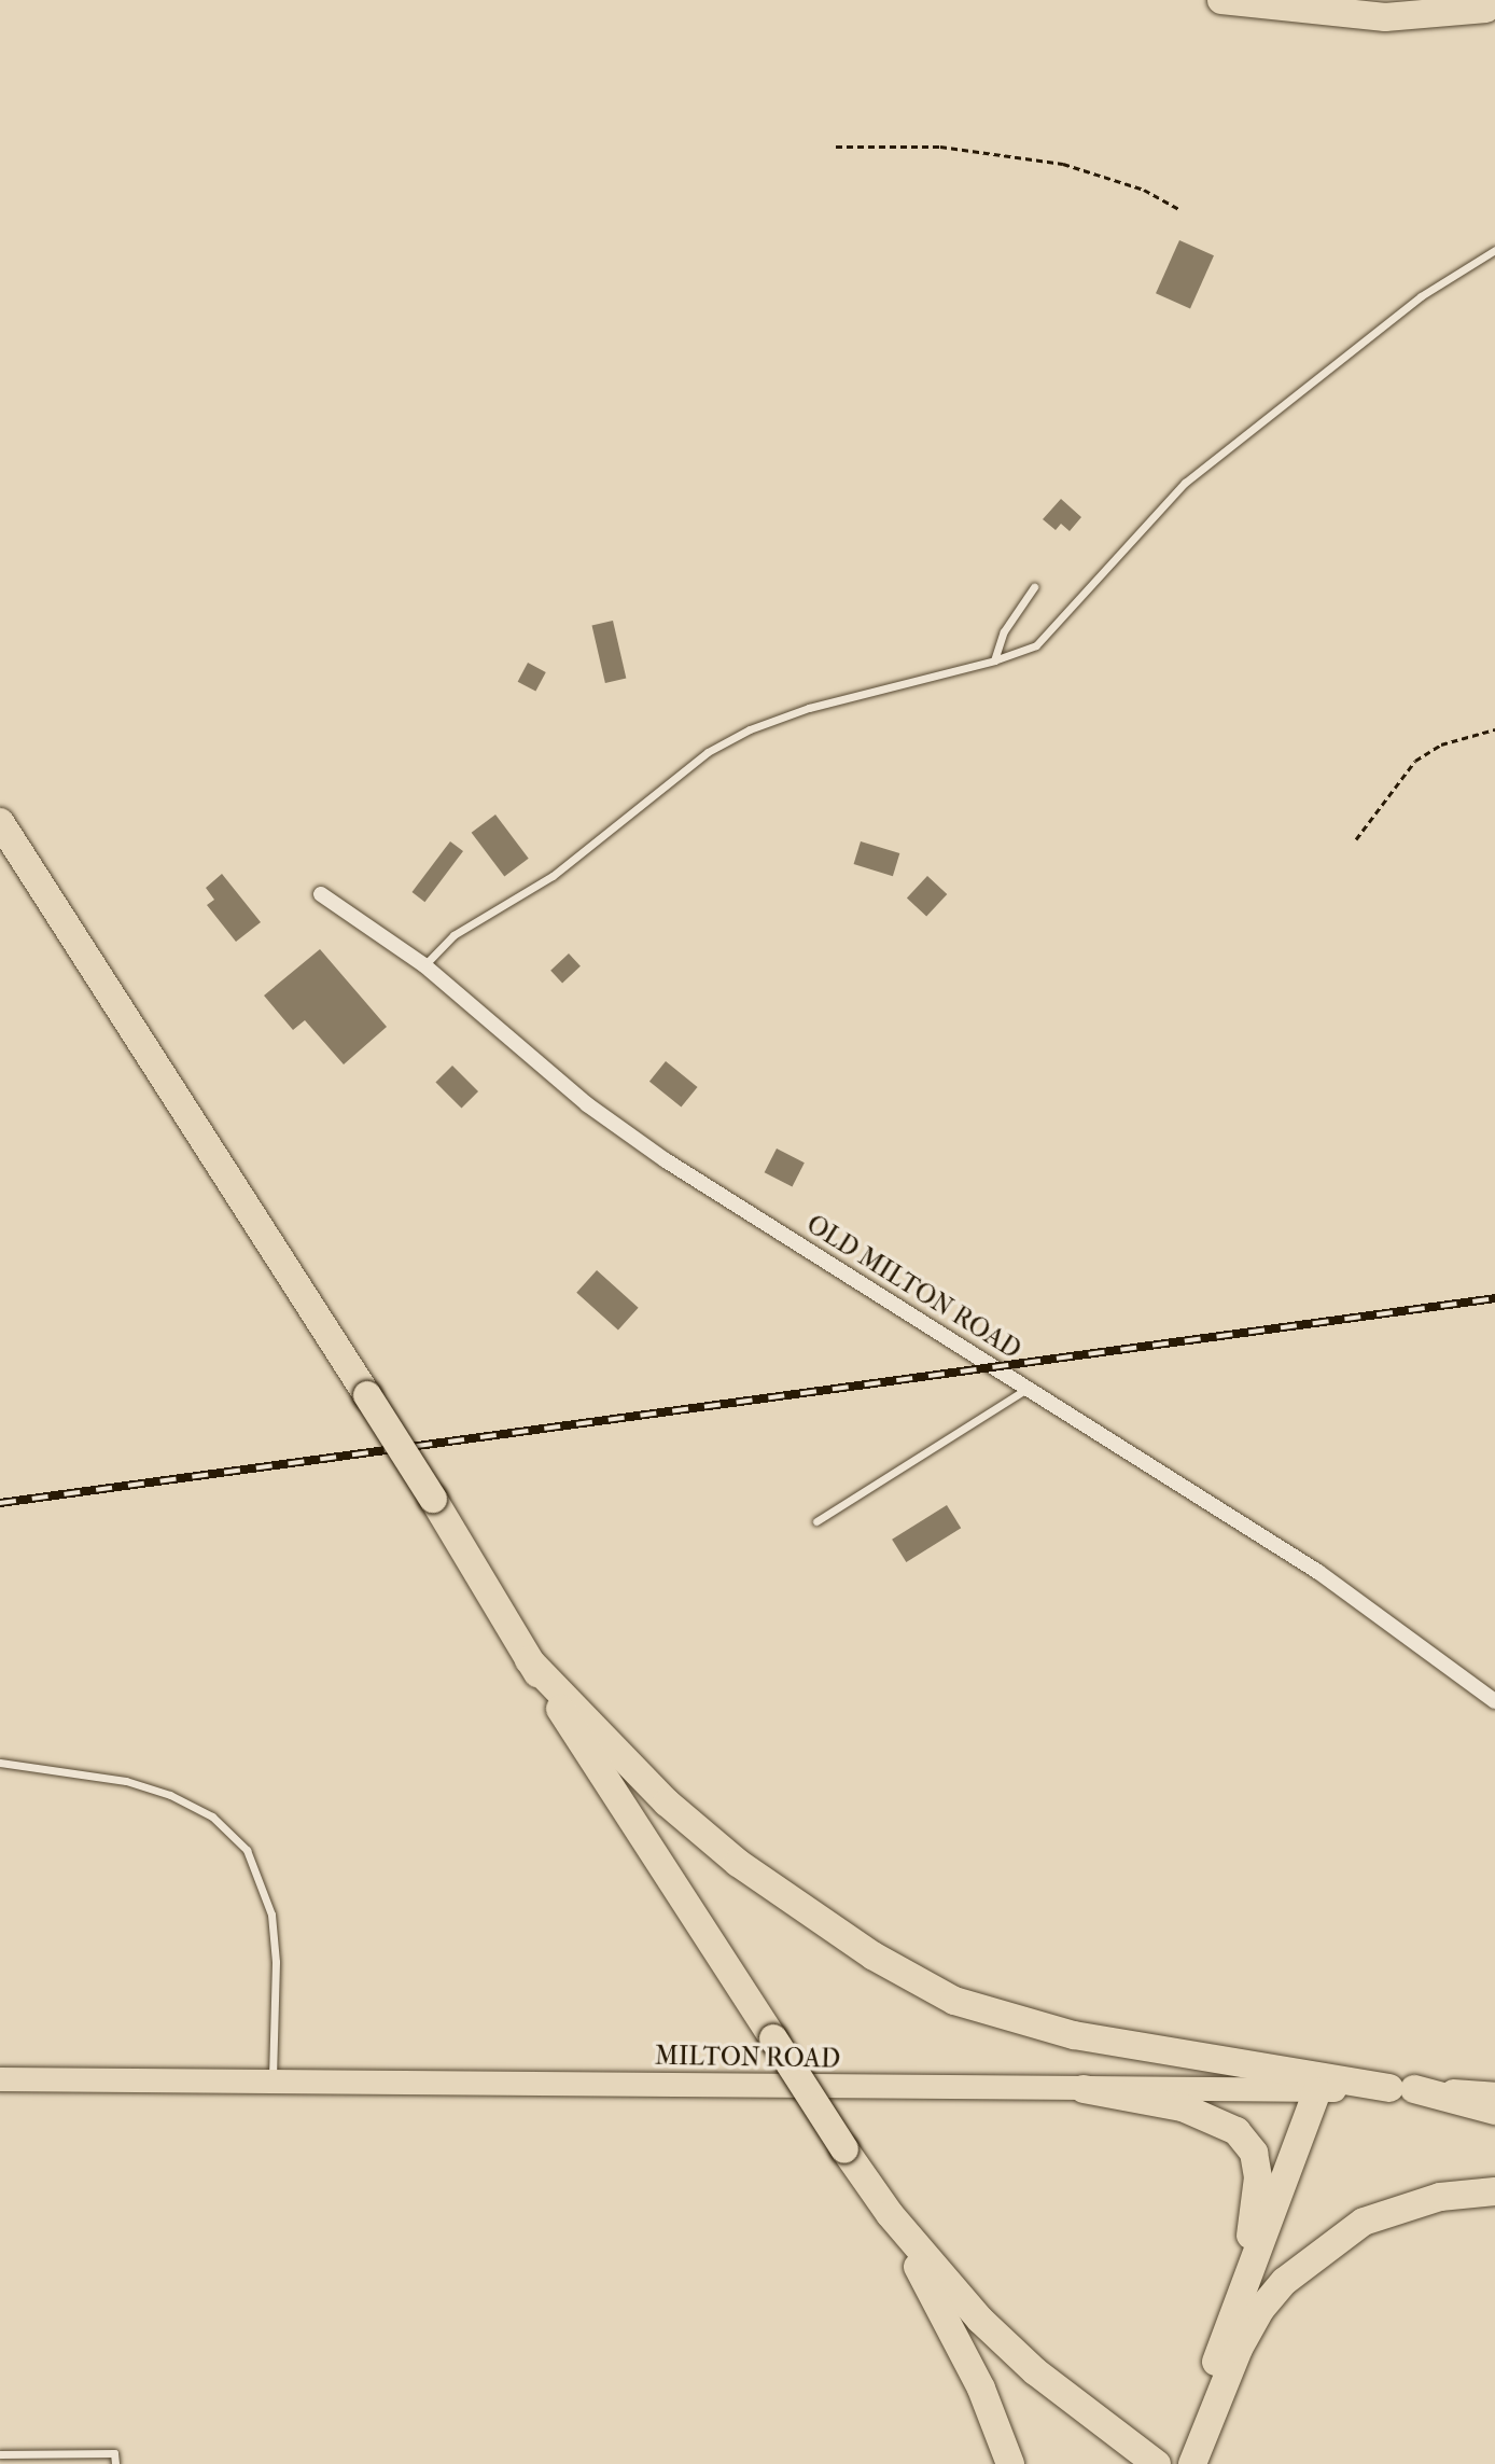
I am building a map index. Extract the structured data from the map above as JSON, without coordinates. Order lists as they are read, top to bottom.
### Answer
{
  "streets": {
    "main road": ["MILTON ROAD"],
    "street": ["OLD MILTON ROAD"]
  }
}
